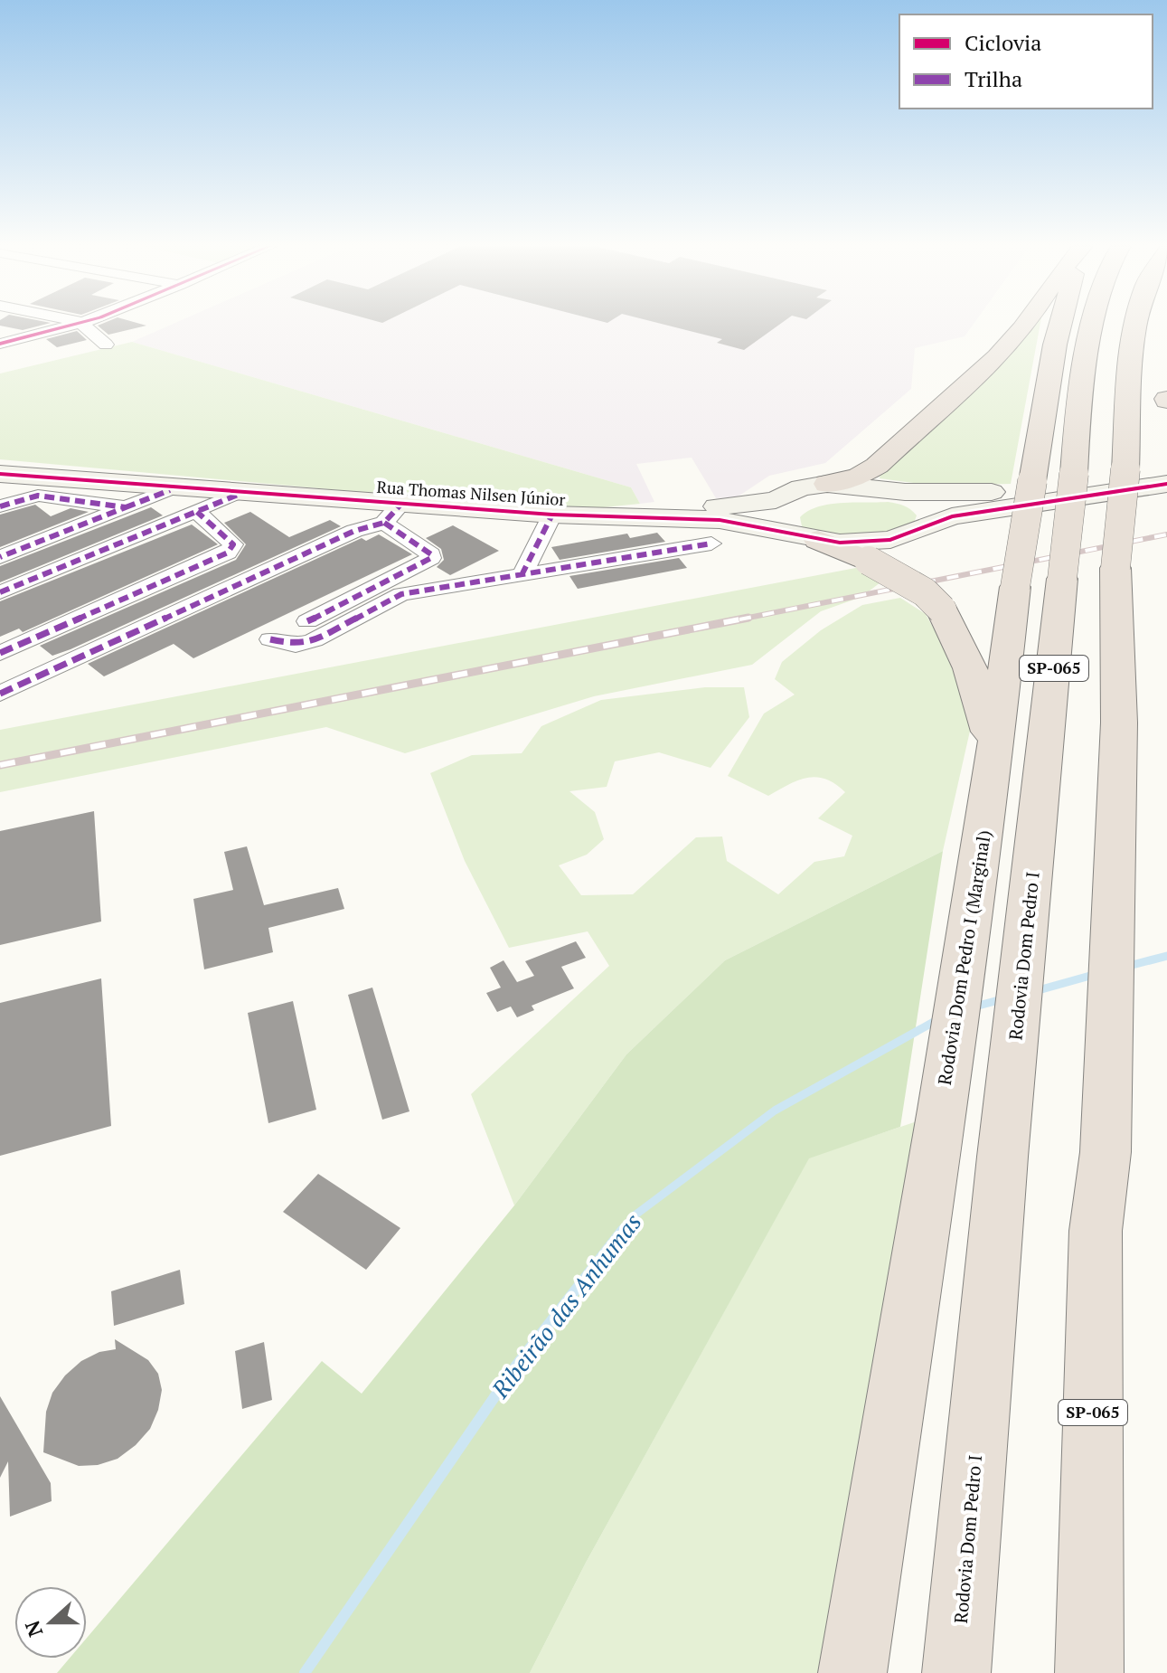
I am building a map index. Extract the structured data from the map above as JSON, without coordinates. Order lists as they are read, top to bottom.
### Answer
{
  "streets": {
    "highway": ["SP-065", "Rodovia Dom Pedro I", "Rodovia Dom Pedro I (Marginal)"],
    "street": ["Rua Thomas Nilsen Júnior"]
  },
  "water": ["Ribeirão das Anhumas"],
  "legend": ["Ciclovia", "Trilha"],
  "north": "left"
}
